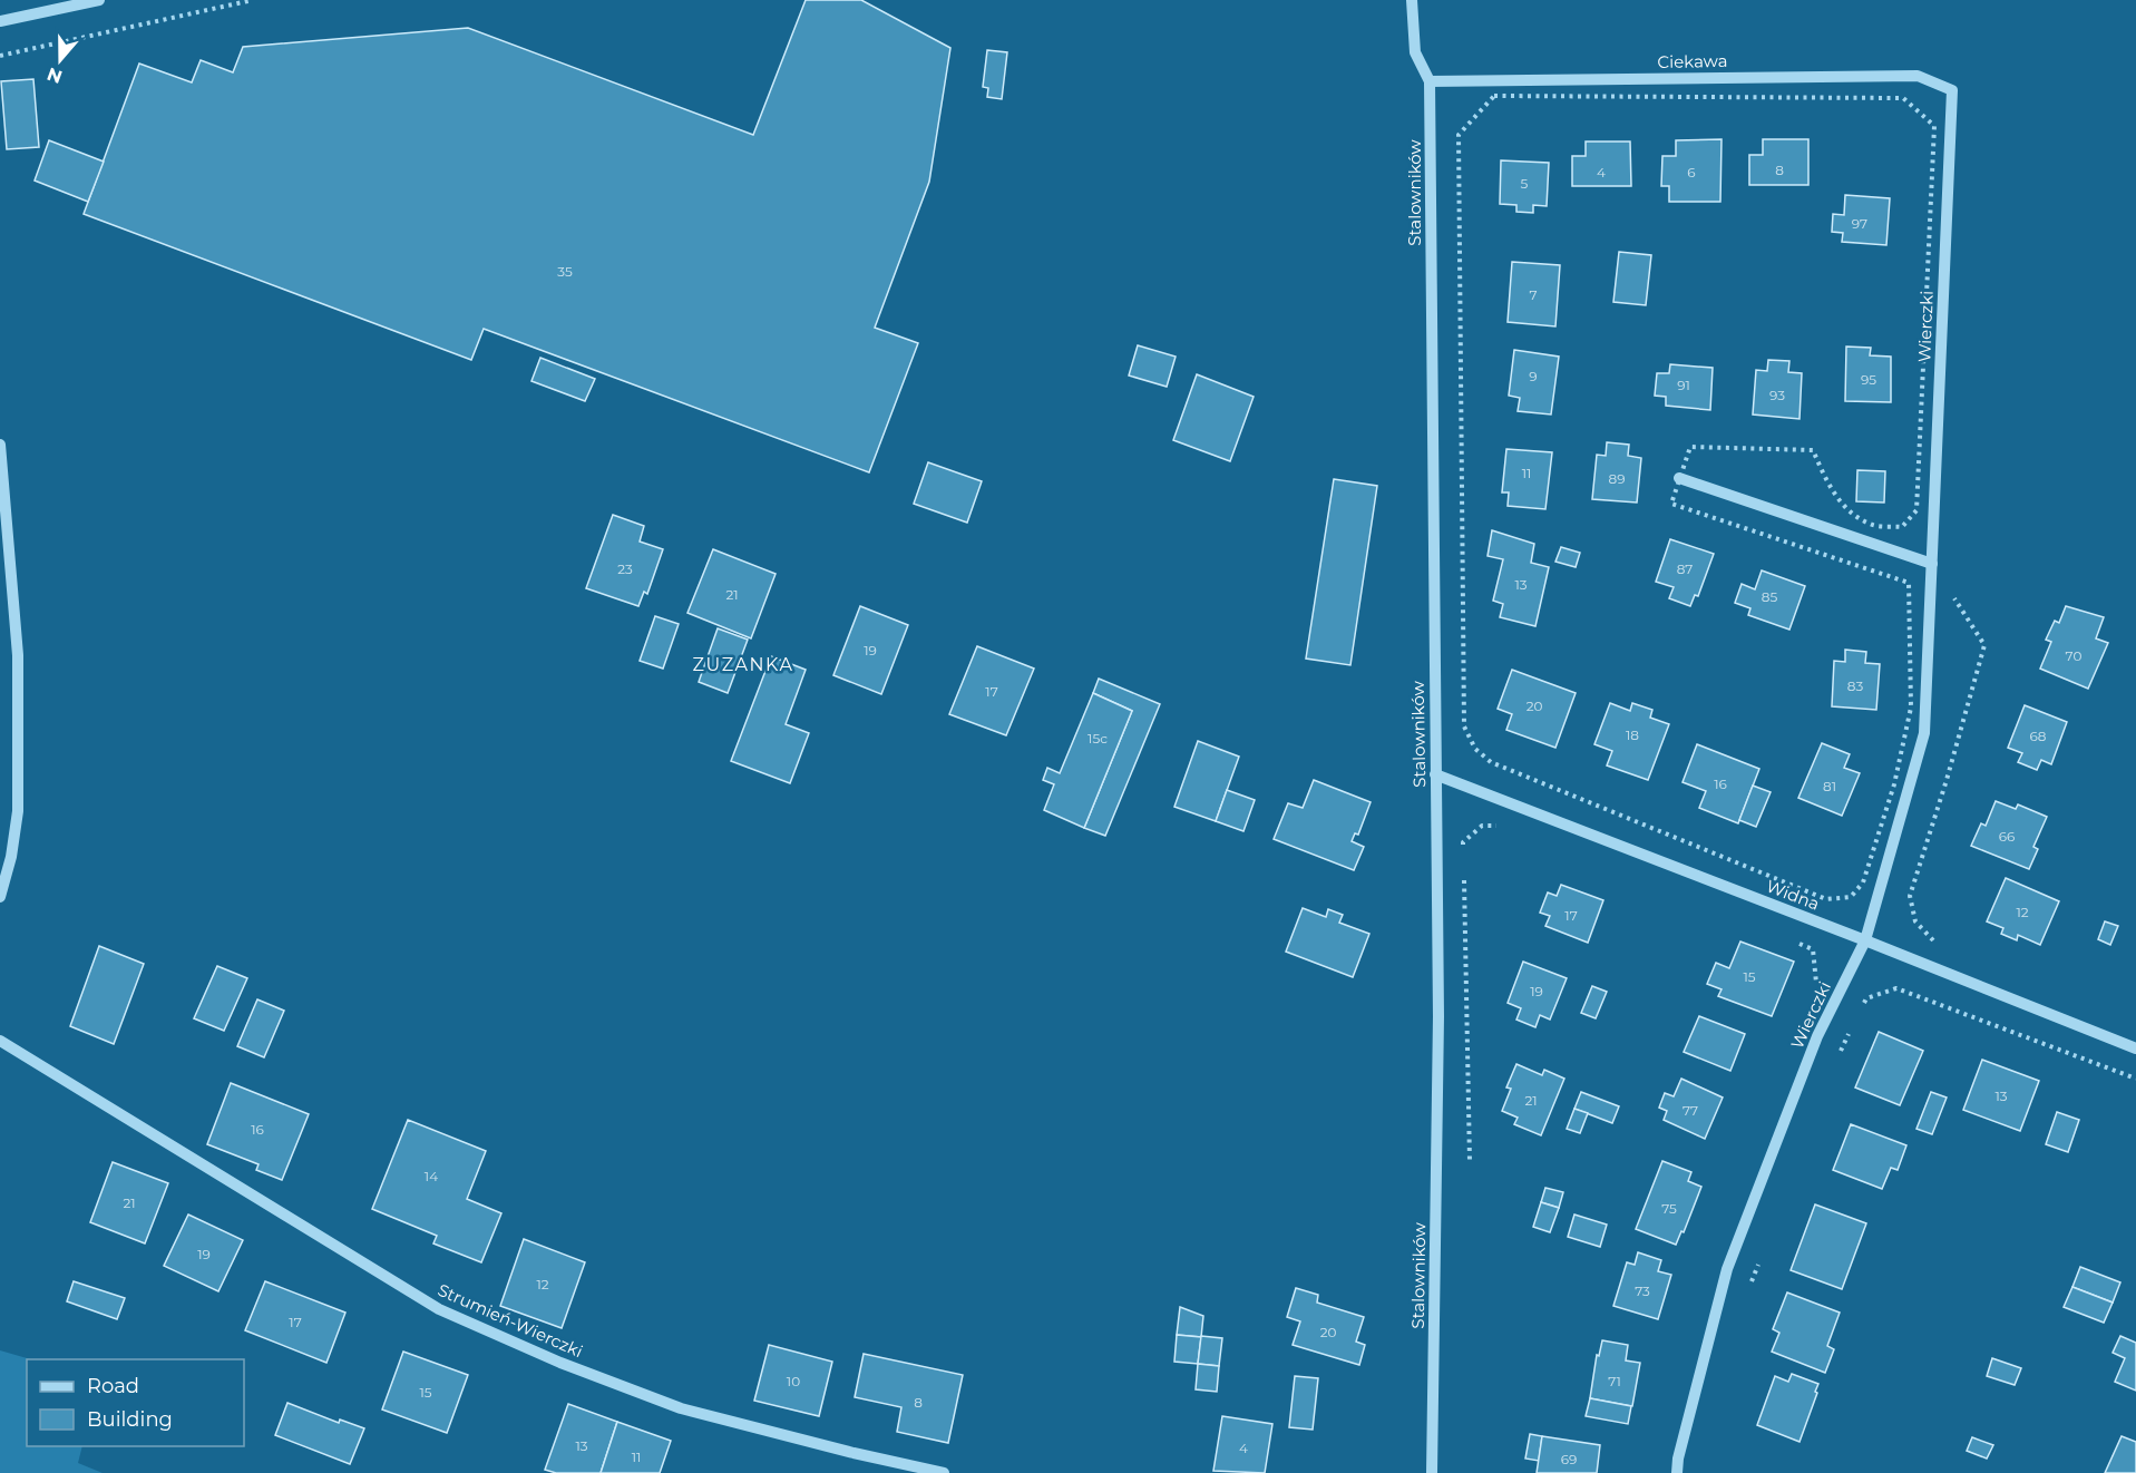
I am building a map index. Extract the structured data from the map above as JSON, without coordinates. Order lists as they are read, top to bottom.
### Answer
{
  "streets": {
    "street": [
      "Ciekawa",
      "Stalowników",
      "Wierczki",
      "Widna",
      "Strumień-Wierczki"
    ]
  },
  "crossings": [
    ["Ciekawa", "Stalowników"],
    ["Ciekawa", "Wierczki"],
    ["Stalowników", "Widna"],
    ["Wierczki", "Widna"]
  ],
  "districts": ["ZUZANKA"],
  "house_numbers": [
    "8",
    "4",
    "6",
    "5",
    "97",
    "35",
    "7",
    "9",
    "95",
    "91",
    "93",
    "11",
    "89",
    "23",
    "87",
    "13",
    "21",
    "85",
    "19",
    "70",
    "83",
    "17",
    "20",
    "18",
    "68",
    "15c",
    "16",
    "81",
    "66",
    "12",
    "17",
    "15",
    "19",
    "13",
    "21",
    "77",
    "16",
    "14",
    "21",
    "75",
    "19",
    "12",
    "73",
    "17",
    "20",
    "10",
    "71",
    "15",
    "8",
    "13",
    "4",
    "11",
    "69"
  ],
  "legend": ["Road", "Building"],
  "north": "bottom"
}
